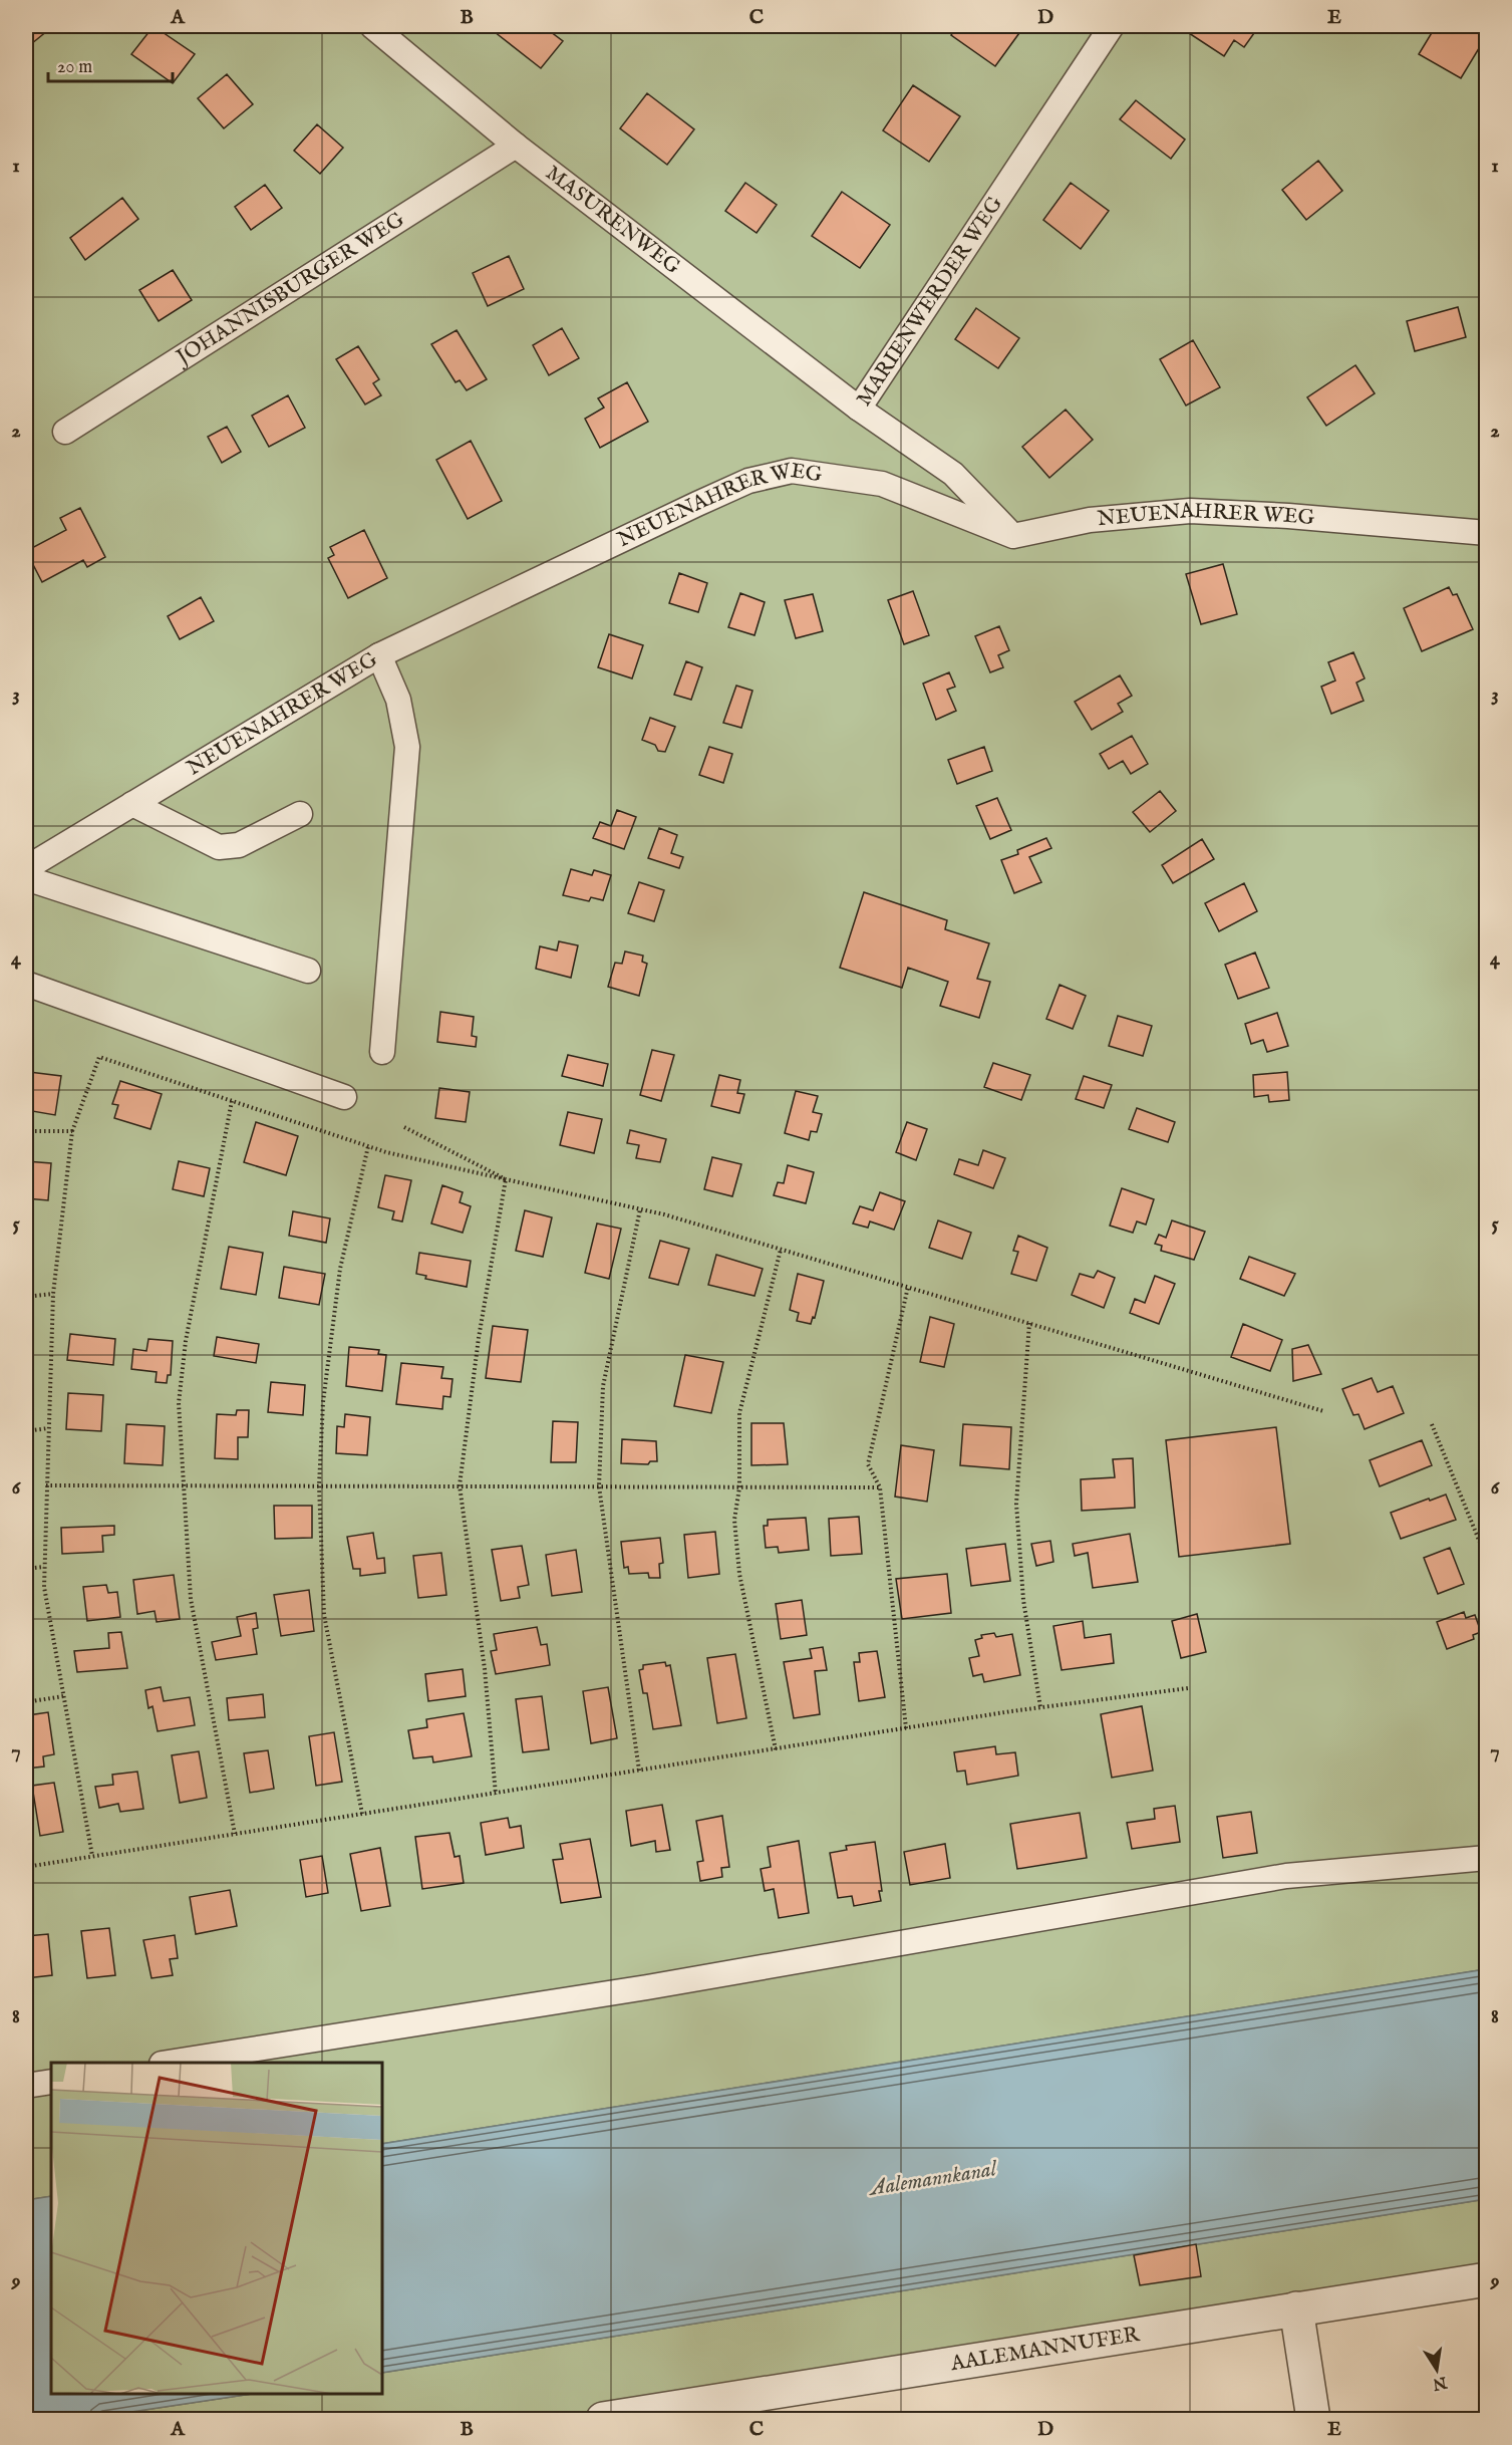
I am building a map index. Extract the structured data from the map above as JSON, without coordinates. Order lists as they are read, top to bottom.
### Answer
{
  "streets": {
    "street": ["AALEMANNUFER"],
    "lane": [
      "MASURENWEG",
      "JOHANNISBURGER WEG",
      "MARIENWERDER WEG",
      "NEUENAHRER WEG"
    ]
  },
  "crossings": [
    ["MASURENWEG", "JOHANNISBURGER WEG"],
    ["MASURENWEG", "MARIENWERDER WEG"],
    ["MARIENWERDER WEG", "NEUENAHRER WEG"]
  ],
  "water": ["Aalemannkanal"],
  "scale_bar": "20 m",
  "north": "bottom",
  "grid": {
    "columns": [
      "A",
      "B",
      "C",
      "D",
      "E"
    ],
    "rows": [
      "1",
      "2",
      "3",
      "4",
      "5",
      "6",
      "7",
      "8",
      "9"
    ]
  }
}
